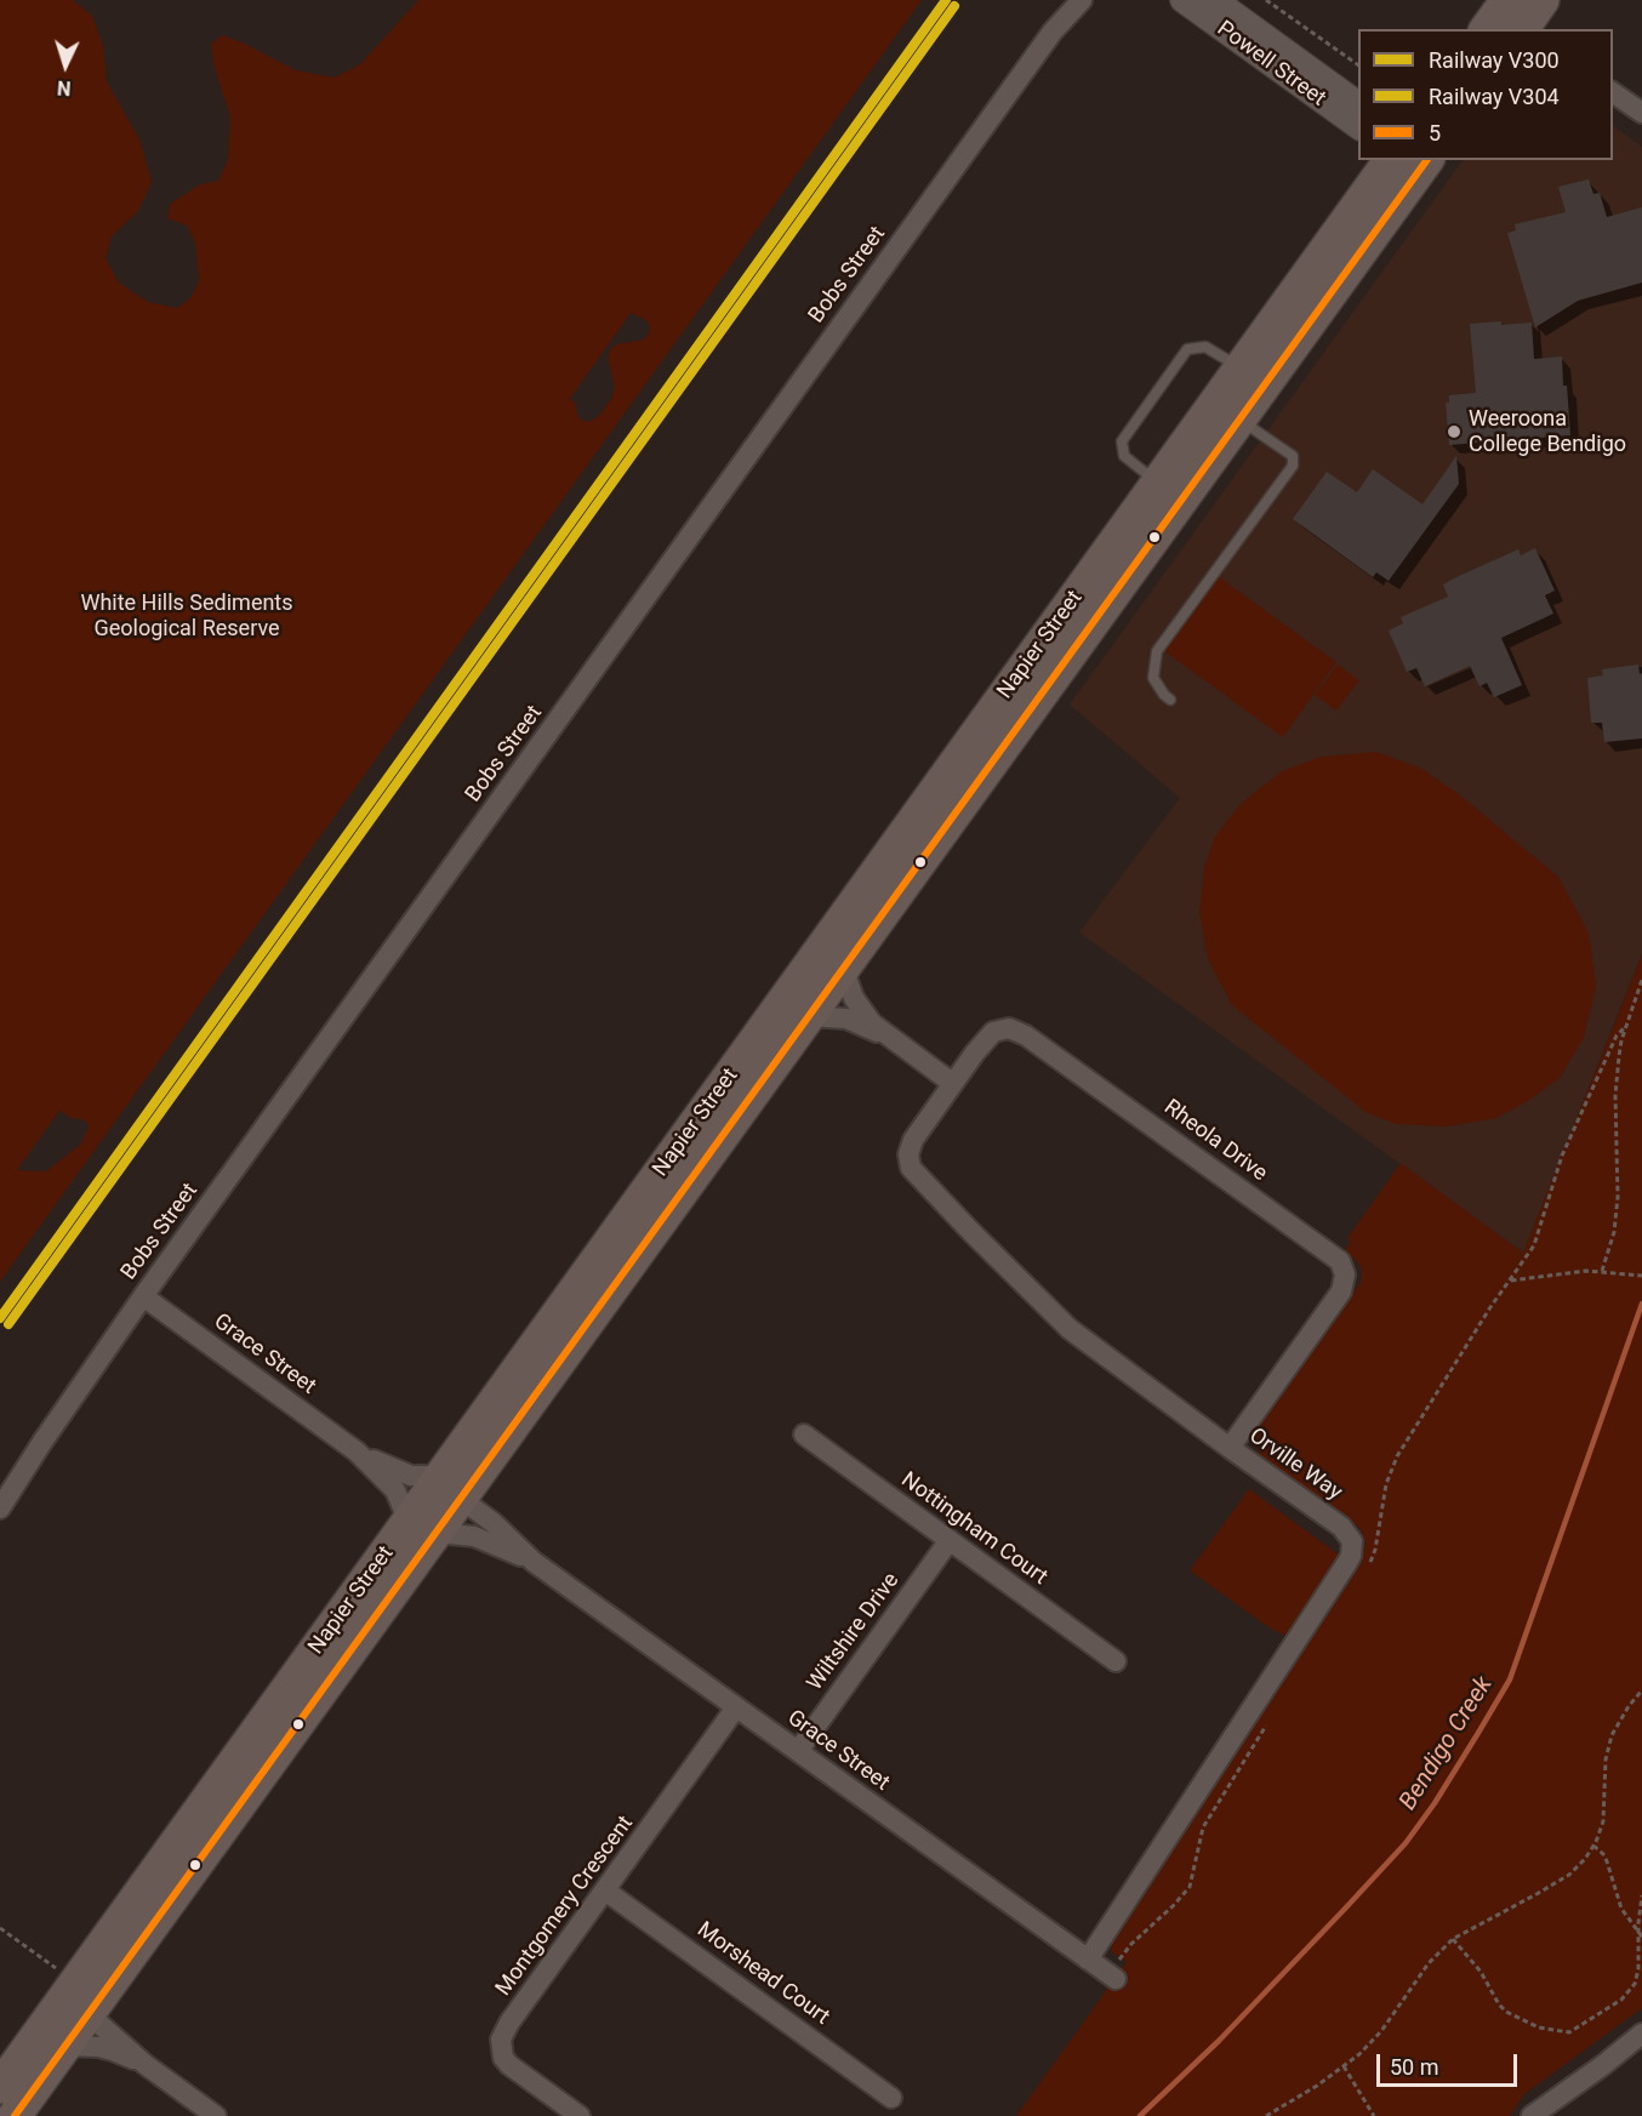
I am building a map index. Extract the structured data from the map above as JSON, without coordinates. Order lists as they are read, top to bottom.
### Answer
{
  "streets": {
    "highway": ["Napier Street"],
    "street": [
      "Powell Street",
      "Bobs Street",
      "Rheola Drive",
      "Grace Street",
      "Orville Way",
      "Nottingham Court",
      "Wiltshire Drive",
      "Montgomery Crescent",
      "Morshead Court"
    ]
  },
  "crossings": [
    ["Bobs Street", "Grace Street"],
    ["Napier Street", "Grace Street"],
    ["Rheola Drive", "Orville Way"],
    ["Grace Street", "Orville Way"],
    ["Grace Street", "Wiltshire Drive"],
    ["Grace Street", "Montgomery Crescent"],
    ["Nottingham Court", "Wiltshire Drive"],
    ["Montgomery Crescent", "Morshead Court"]
  ],
  "water": ["Bendigo Creek"],
  "parks": ["White Hills Sediments Geological Reserve"],
  "places": ["Weeroona College Bendigo"],
  "lines": ["rail line V300", "rail line V304", "transit line 5"],
  "legend": ["Railway V300", "Railway V304", "5"],
  "scale_bar": "50 m",
  "north": "bottom"
}
